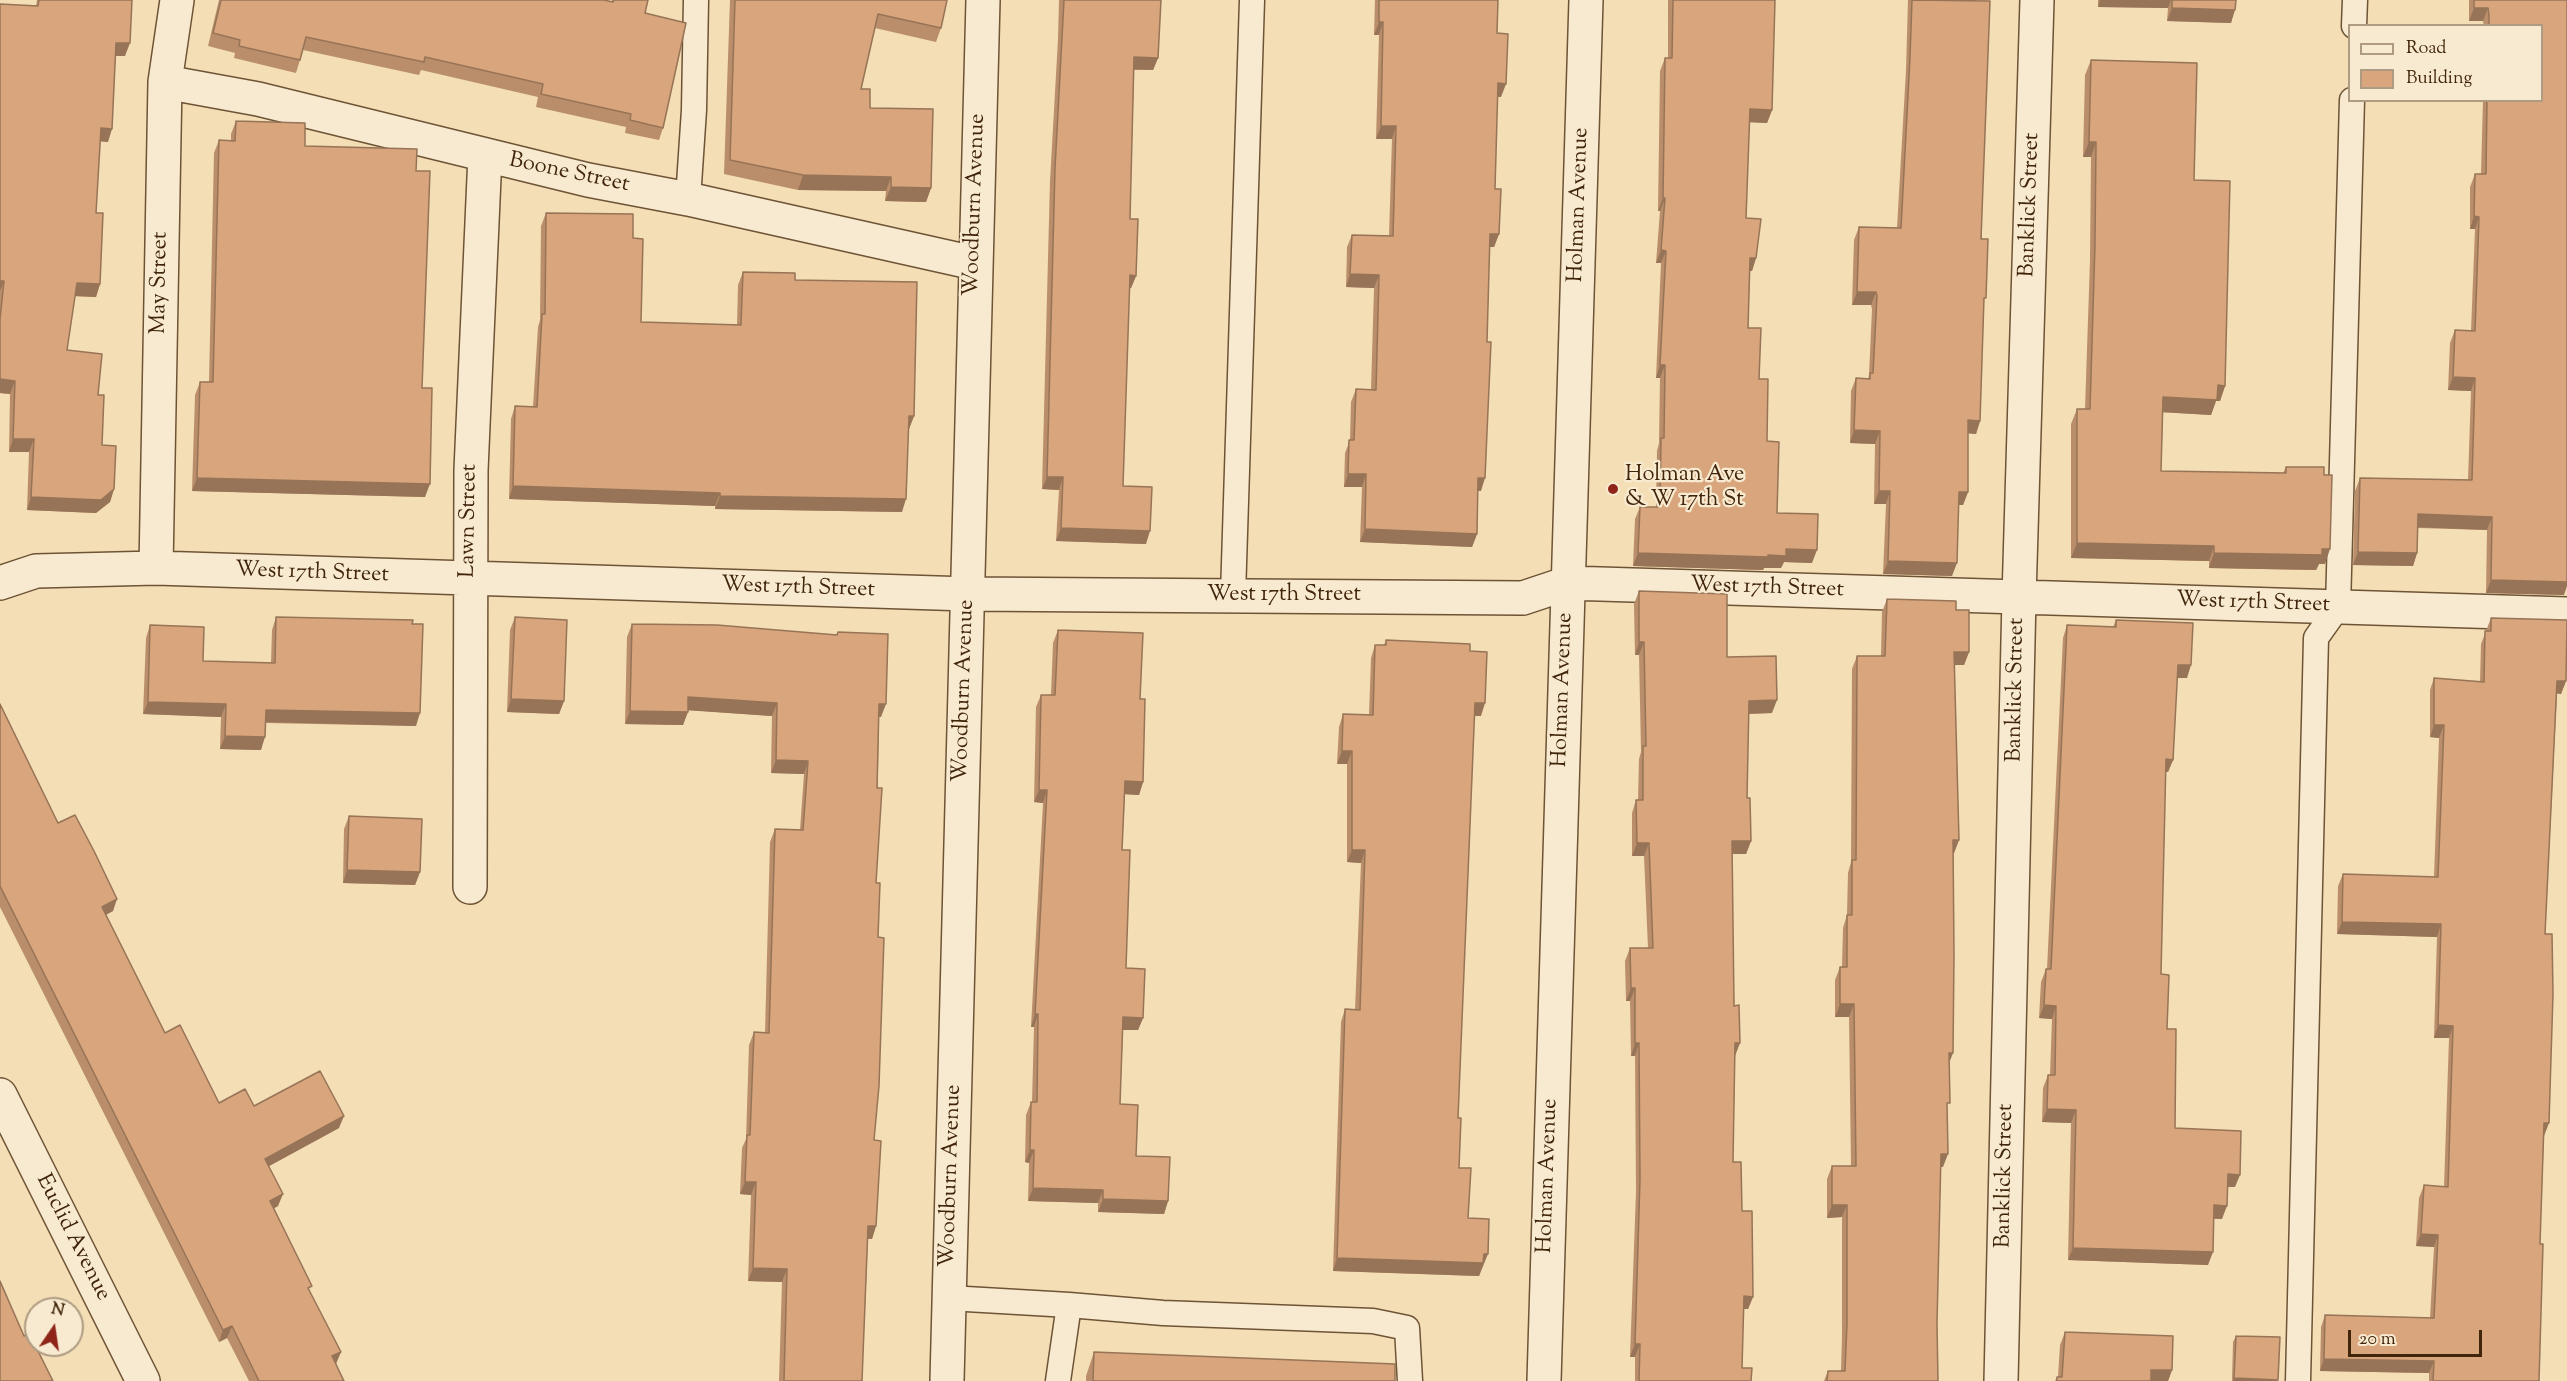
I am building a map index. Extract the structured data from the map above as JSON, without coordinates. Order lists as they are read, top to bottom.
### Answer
{
  "streets": {
    "street": [
      "Boone Street",
      "Woodburn Avenue",
      "Holman Avenue",
      "Banklick Street",
      "May Street",
      "Lawn Street",
      "West 17th Street",
      "Euclid Avenue"
    ]
  },
  "crossings": [
    ["Boone Street", "Woodburn Avenue"],
    ["Boone Street", "May Street"],
    ["Boone Street", "Lawn Street"],
    ["Woodburn Avenue", "West 17th Street"],
    ["Holman Avenue", "West 17th Street"],
    ["Banklick Street", "West 17th Street"],
    ["May Street", "West 17th Street"],
    ["Lawn Street", "West 17th Street"]
  ],
  "places": ["Holman Ave & W 17th St"],
  "legend": ["Road", "Building"],
  "scale_bar": "20 m",
  "north": "top"
}
